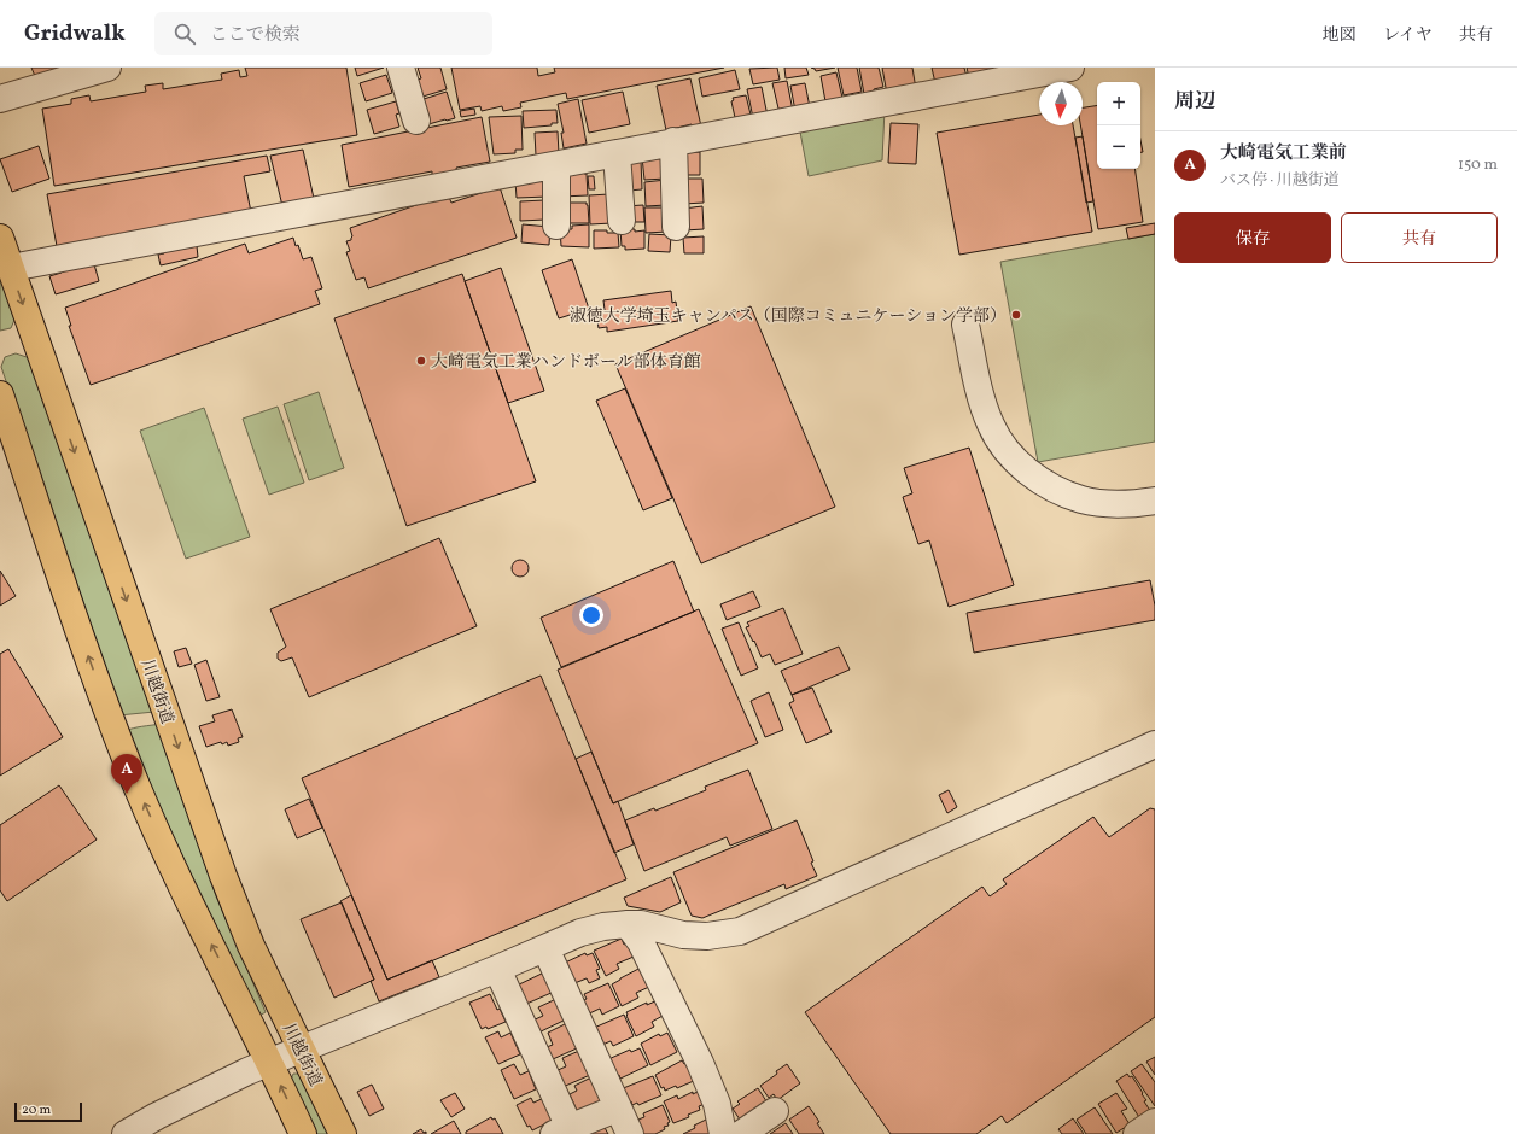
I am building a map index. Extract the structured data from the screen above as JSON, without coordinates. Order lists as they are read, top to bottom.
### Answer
{
  "streets": {
    "highway": ["川越街道"]
  },
  "places": ["淑徳大学埼玉キャンパス（国際コミュニケーション学部）", "大崎電気工業ハンドボール部体育館"],
  "scale_bar": "20 m",
  "north": "bottom",
  "page": {
    "header": "Gridwalk",
    "search": "ここで検索",
    "nav": ["地図", "レイヤ", "共有"],
    "heading": "周辺",
    "map_buttons": ["+", "−"],
    "list": [
      {
        "mark": "A",
        "name": "大崎電気工業前",
        "note": "バス停 · 川越街道",
        "value": "150 m"
      }
    ],
    "buttons": ["保存", "共有"],
    "pins": "A",
    "scale": "20 m"
  }
}
